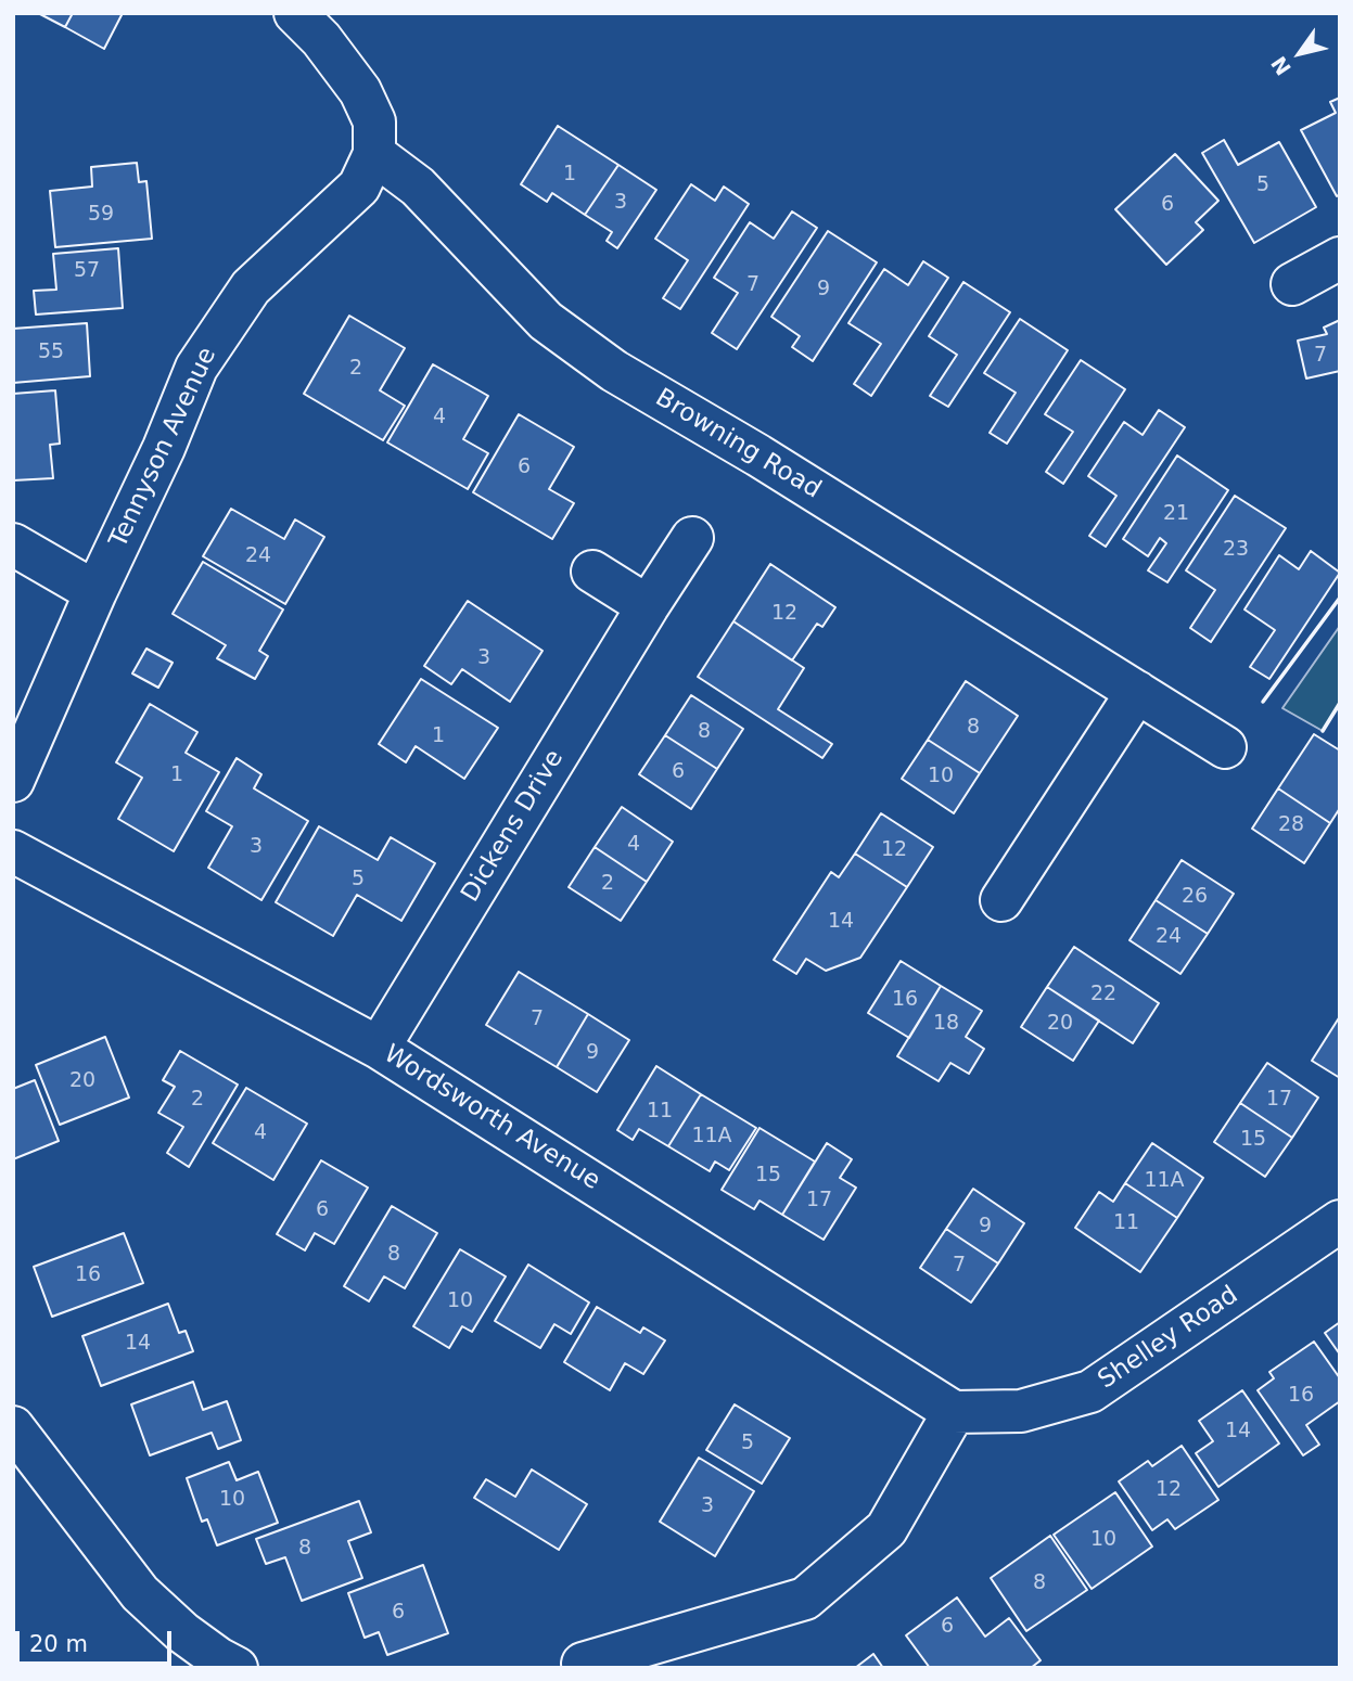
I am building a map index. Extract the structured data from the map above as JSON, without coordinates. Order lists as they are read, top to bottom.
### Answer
{
  "streets": {
    "street": [
      "Browning Road",
      "Tennyson Avenue",
      "Dickens Drive",
      "Wordsworth Avenue",
      "Shelley Road"
    ]
  },
  "crossings": [
    ["Browning Road", "Tennyson Avenue"],
    ["Dickens Drive", "Wordsworth Avenue"],
    ["Wordsworth Avenue", "Shelley Road"]
  ],
  "house_numbers": [
    "1",
    "5",
    "3",
    "6",
    "59",
    "57",
    "7",
    "9",
    "55",
    "7",
    "2",
    "4",
    "6",
    "21",
    "23",
    "24",
    "12",
    "3",
    "8",
    "8",
    "1",
    "6",
    "1",
    "10",
    "28",
    "4",
    "3",
    "12",
    "5",
    "2",
    "26",
    "14",
    "24",
    "22",
    "16",
    "7",
    "18",
    "20",
    "9",
    "20",
    "2",
    "17",
    "11",
    "4",
    "11A",
    "15",
    "15",
    "11A",
    "17",
    "6",
    "11",
    "9",
    "8",
    "7",
    "16",
    "10",
    "14",
    "16",
    "14",
    "5",
    "12",
    "10",
    "3",
    "10",
    "8",
    "8",
    "6",
    "6"
  ],
  "scale_bar": "20 m",
  "north": "bottom left"
}
